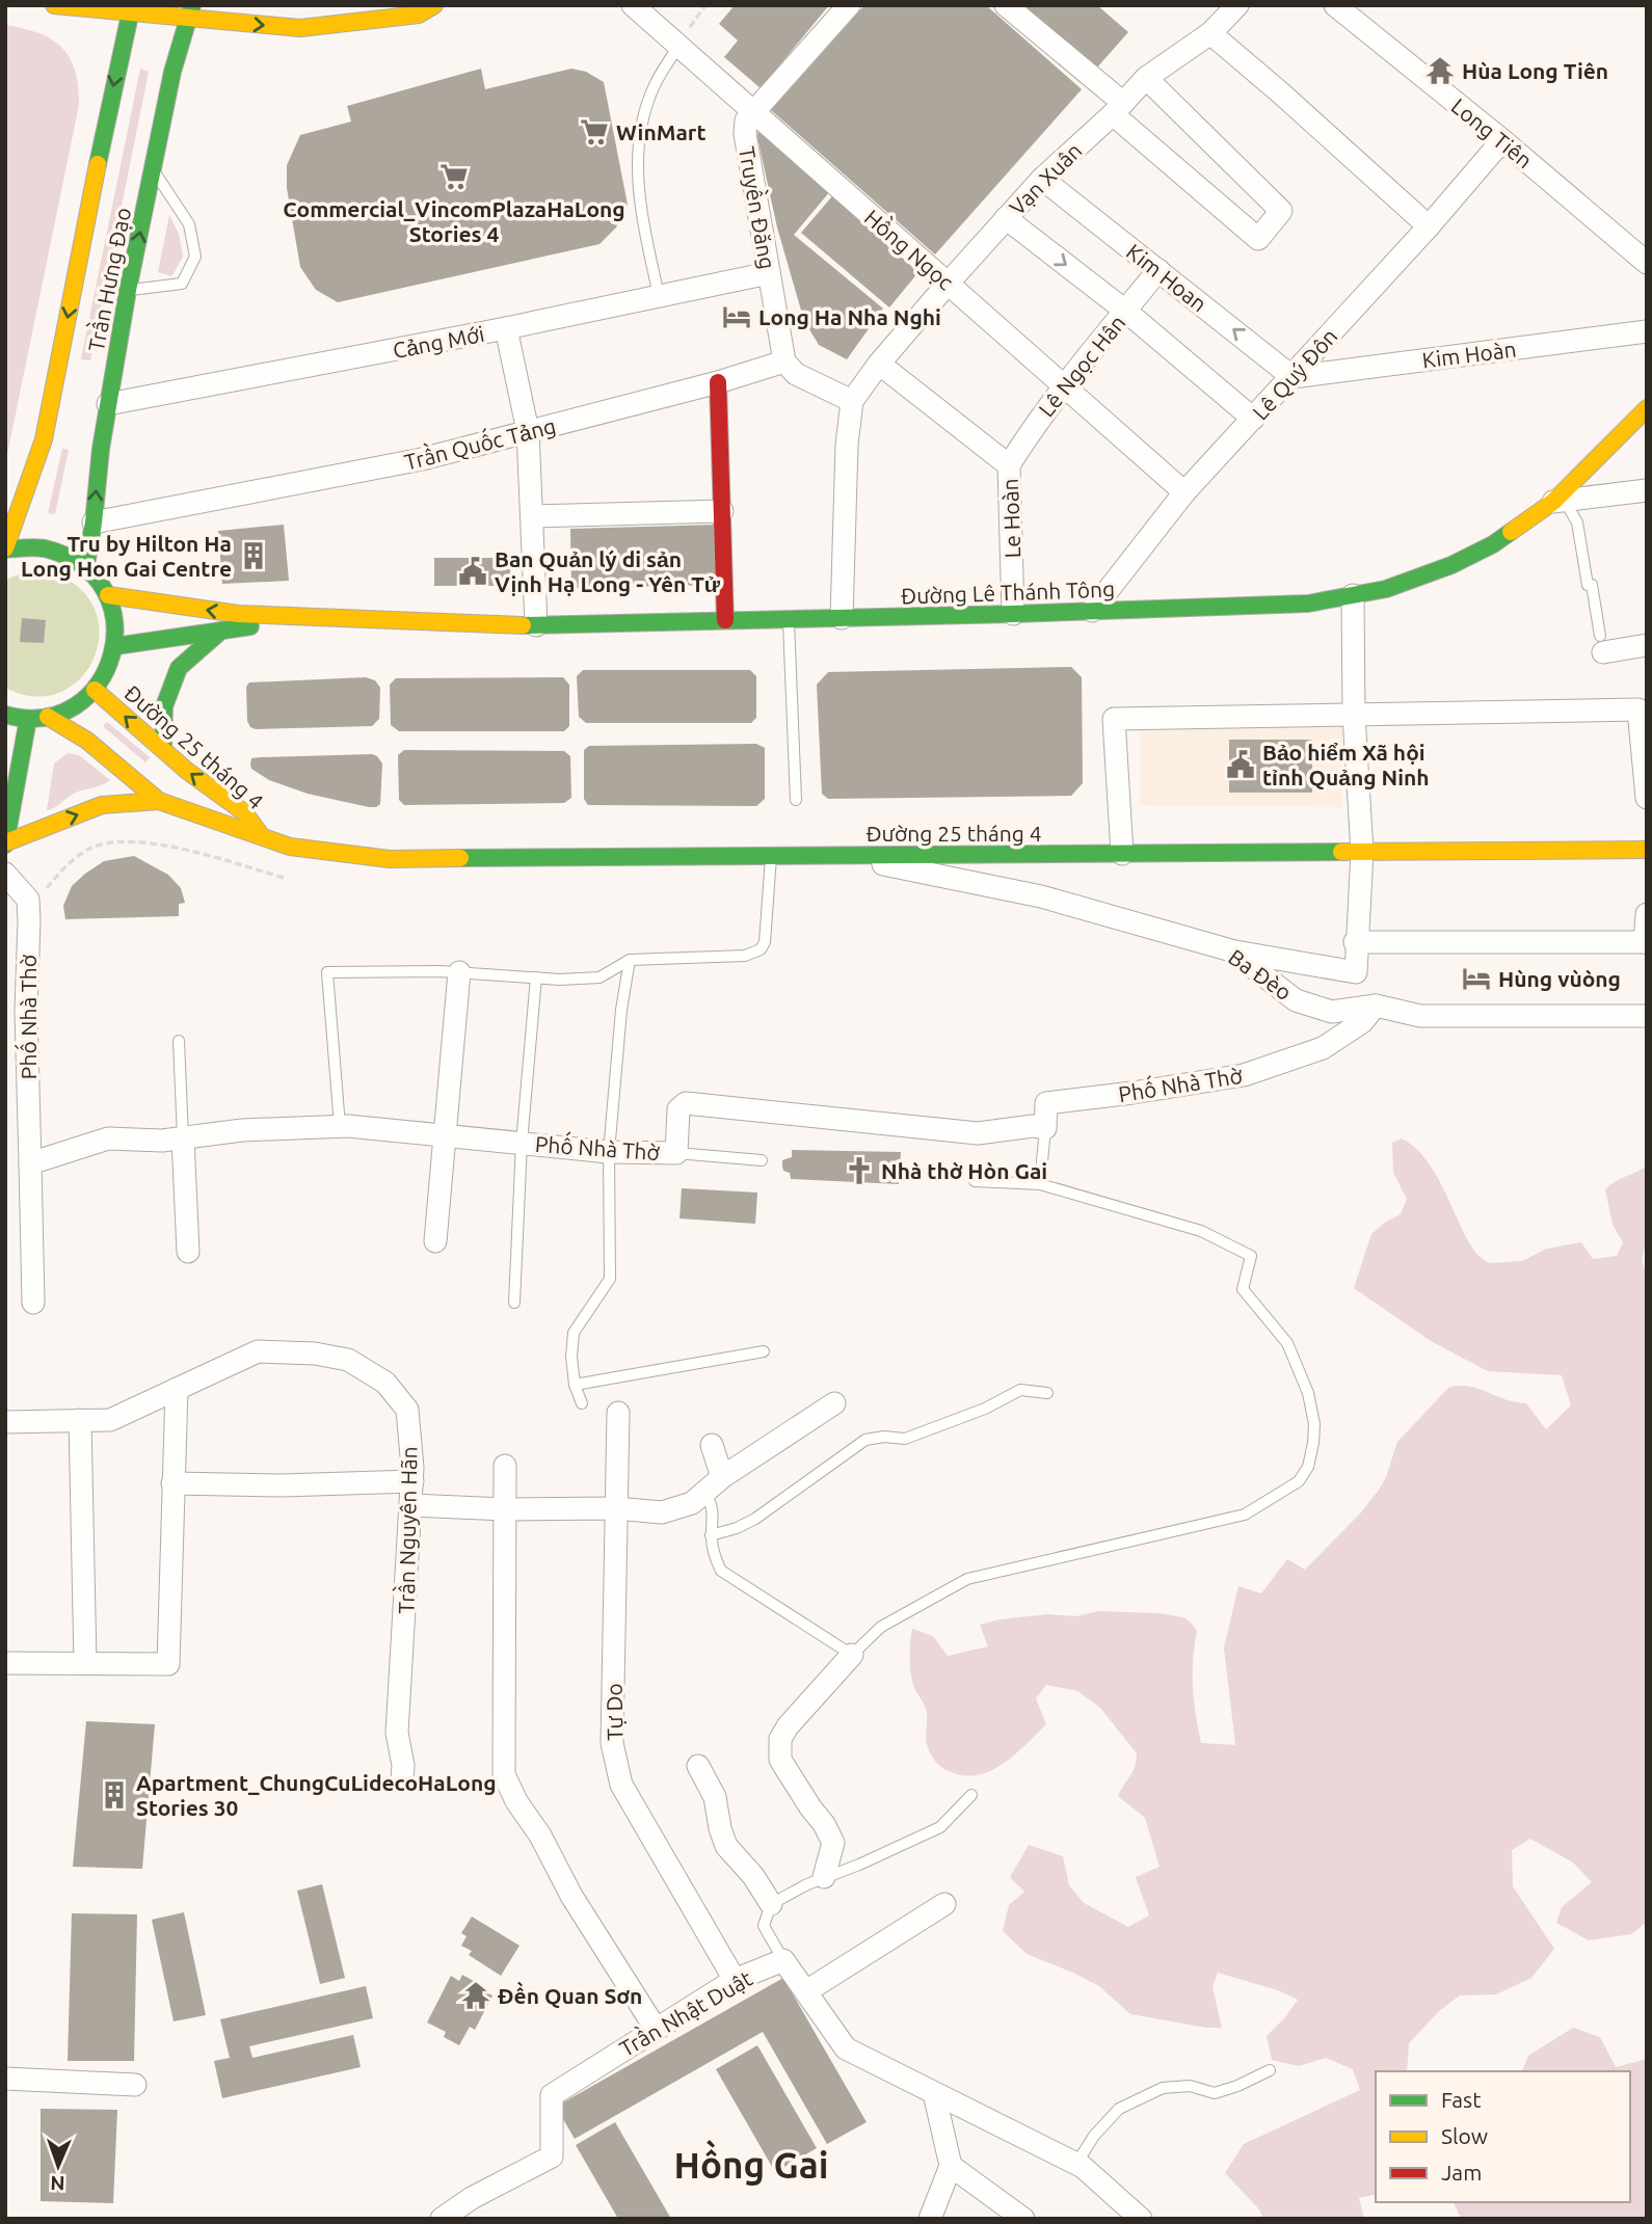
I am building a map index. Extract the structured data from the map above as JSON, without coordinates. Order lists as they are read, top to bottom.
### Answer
{
  "streets": {
    "street": [
      "Long Tiên",
      "Vạn Xuân",
      "Truyền Đăng",
      "Hồng Ngọc",
      "Kim Hoan",
      "Trần Hưng Đạo",
      "Cảng Mới",
      "Kim Hoàn",
      "Lê Ngọc Hân",
      "Lê Quý Đôn",
      "Trần Quốc Tảng",
      "Le Hoàn",
      "Đường Lê Thánh Tông",
      "Đường 25 tháng 4",
      "Ba Đèo",
      "Phố Nhà Thờ",
      "Trần Nguyên Hãn",
      "Tự Do",
      "Trần Nhật Duật"
    ]
  },
  "crossings": [
    ["Long Tiên", "Lê Quý Đôn"],
    ["Vạn Xuân", "Hồng Ngọc"],
    ["Vạn Xuân", "Kim Hoan"],
    ["Vạn Xuân", "Đường Lê Thánh Tông"],
    ["Truyền Đăng", "Hồng Ngọc"],
    ["Truyền Đăng", "Cảng Mới"],
    ["Truyền Đăng", "Trần Quốc Tảng"],
    ["Hồng Ngọc", "Lê Ngọc Hân"],
    ["Hồng Ngọc", "Lê Quý Đôn"],
    ["Kim Hoan", "Kim Hoàn"],
    ["Kim Hoan", "Lê Ngọc Hân"],
    ["Kim Hoan", "Lê Quý Đôn"],
    ["Trần Hưng Đạo", "Cảng Mới"],
    ["Trần Hưng Đạo", "Trần Quốc Tảng"],
    ["Kim Hoàn", "Lê Quý Đôn"],
    ["Lê Ngọc Hân", "Le Hoàn"],
    ["Lê Quý Đôn", "Đường Lê Thánh Tông"],
    ["Le Hoàn", "Đường Lê Thánh Tông"],
    ["Đường 25 tháng 4", "Ba Đèo"],
    ["Ba Đèo", "Phố Nhà Thờ"],
    ["Tự Do", "Trần Nhật Duật"]
  ],
  "districts": ["Hồng Gai"],
  "places": {
    "temple": ["Hùa Long Tiên", "Đền Quan Sơn"],
    "supermarket": ["WinMart", "Commercial_VincomPlazaHaLong Stories 4"],
    "hotel": ["Long Ha Nha Nghi", "Hùng vùòng"],
    "building": ["Tru by Hilton Ha Long Hon Gai Centre", "Apartment_ChungCuLidecoHaLong Stories 30"],
    "public building": ["Ban Quản lý di sản Vịnh Hạ Long - Yên Tử", "Bảo hiểm Xã hội tỉnh Quảng Ninh"],
    "church": ["Nhà thờ Hòn Gai"]
  },
  "legend": ["Fast", "Slow", "Jam"],
  "north": "bottom"
}
